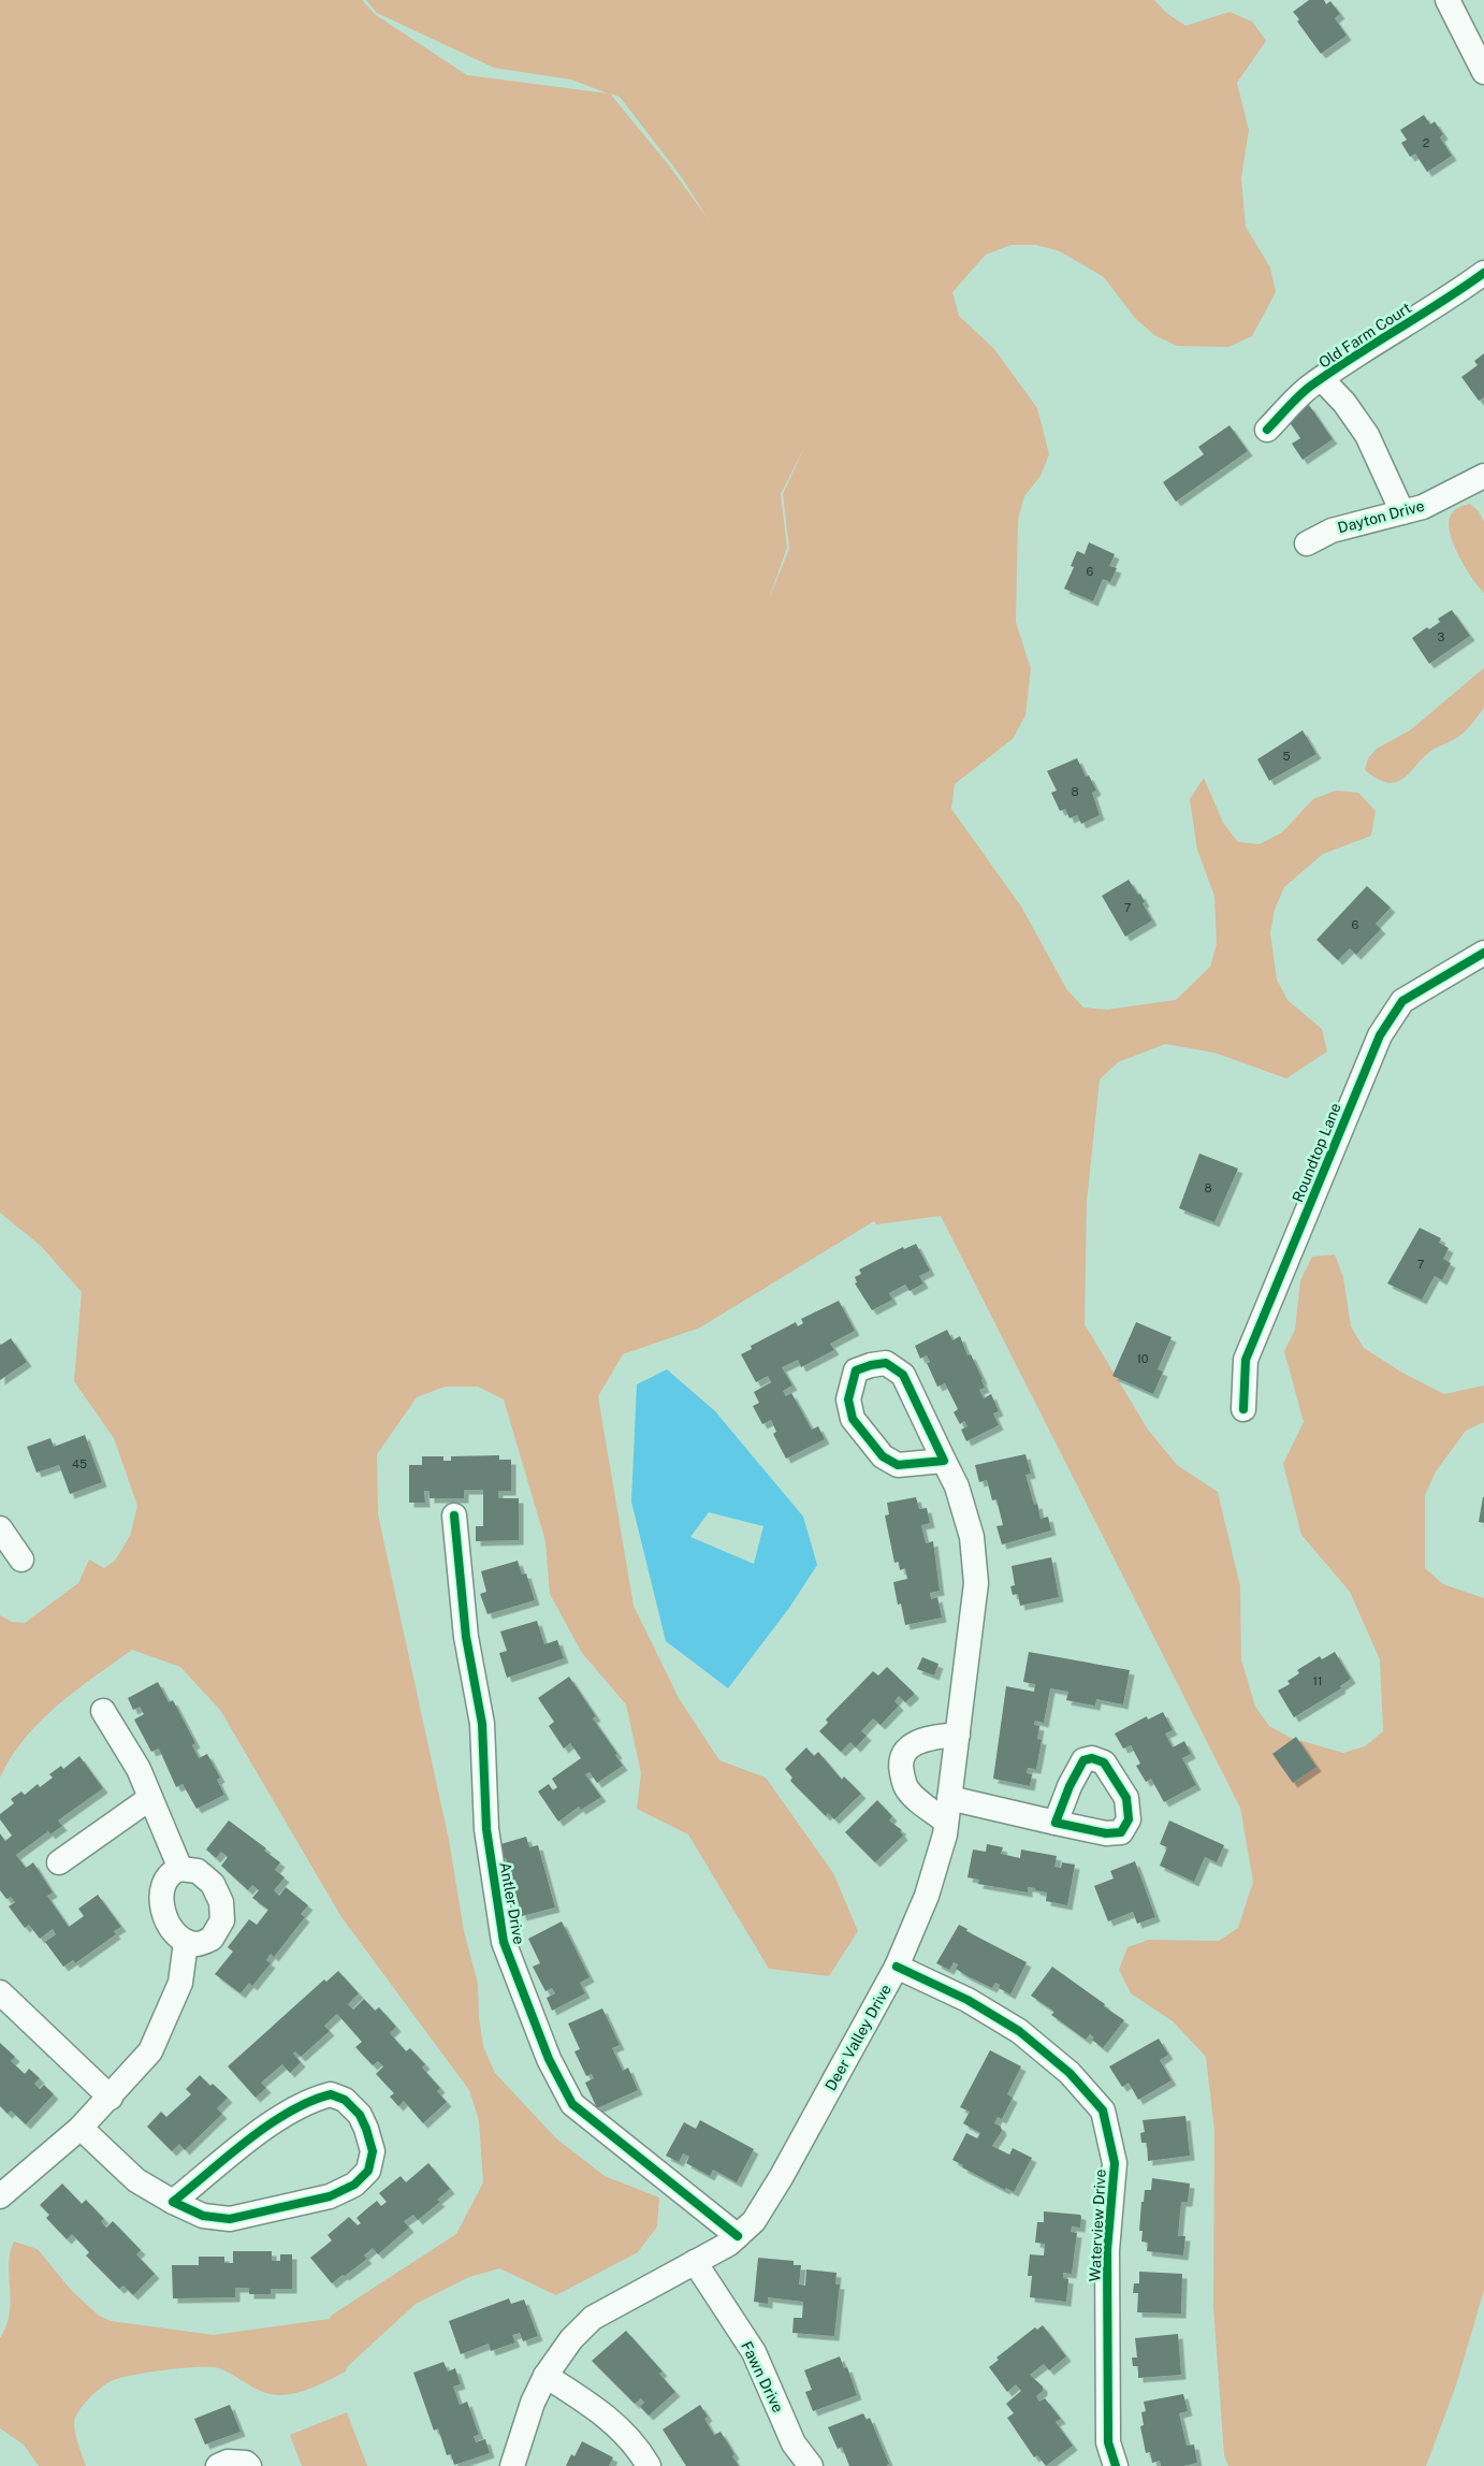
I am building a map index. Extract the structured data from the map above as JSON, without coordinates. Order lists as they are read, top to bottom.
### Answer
{
  "streets": {
    "street": [
      "Old Farm Court",
      "Dayton Drive",
      "Roundtop Lane",
      "Antler Drive",
      "Deer Valley Drive",
      "Waterview Drive",
      "Fawn Drive"
    ]
  },
  "crossings": [
    ["Antler Drive", "Deer Valley Drive"],
    ["Deer Valley Drive", "Waterview Drive"],
    ["Deer Valley Drive", "Fawn Drive"]
  ],
  "house_numbers": [
    "2",
    "6",
    "3",
    "5",
    "8",
    "7",
    "6",
    "8",
    "7",
    "10",
    "45",
    "11"
  ]
}
